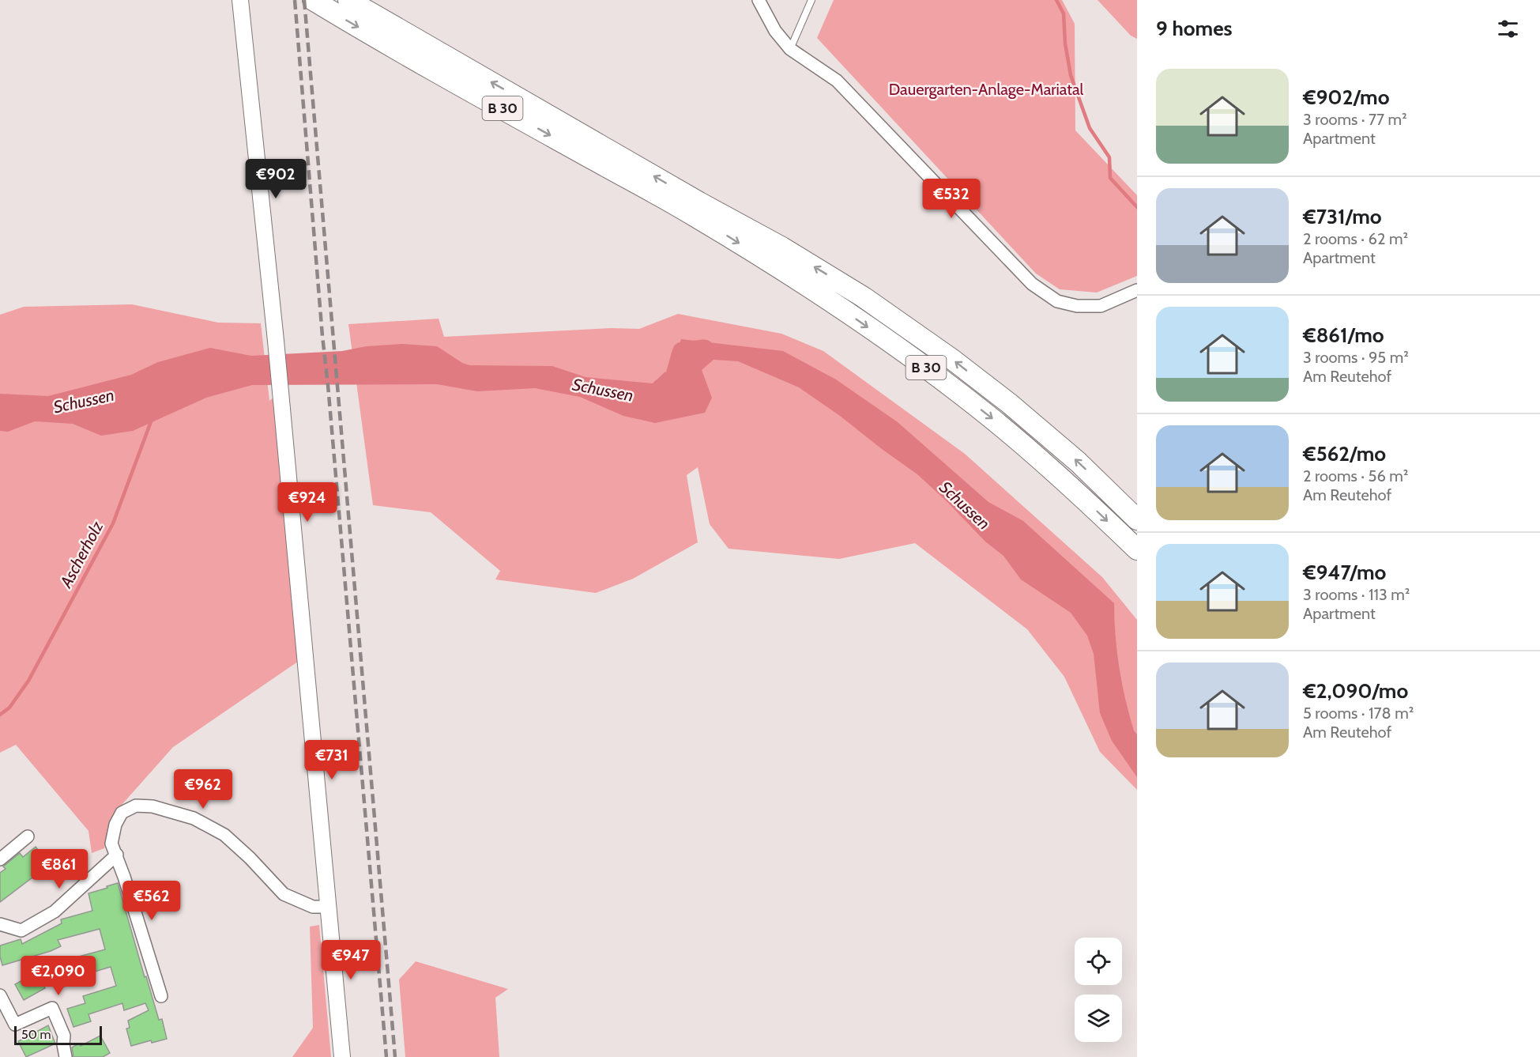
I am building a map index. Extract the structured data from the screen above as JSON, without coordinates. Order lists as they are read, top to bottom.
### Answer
{
  "streets": {
    "highway": ["B 30"]
  },
  "water": ["Schussen", "Ascherholz"],
  "parks": ["Dauergarten-Anlage-Mariatal"],
  "scale_bar": "50 m",
  "page": {
    "heading": "9 homes",
    "list": [
      {
        "name": "€902/mo",
        "note": "3 rooms · 77 m² · Apartment"
      },
      {
        "name": "€731/mo",
        "note": "2 rooms · 62 m² · Apartment"
      },
      {
        "name": "€861/mo",
        "note": "3 rooms · 95 m² · Am Reutehof"
      },
      {
        "name": "€562/mo",
        "note": "2 rooms · 56 m² · Am Reutehof"
      },
      {
        "name": "€947/mo",
        "note": "3 rooms · 113 m² · Apartment"
      },
      {
        "name": "€2,090/mo",
        "note": "5 rooms · 178 m² · Am Reutehof"
      }
    ],
    "price": [
      "€902",
      "€532",
      "€924",
      "€731",
      "€962",
      "€861",
      "€562",
      "€947",
      "€2,090"
    ],
    "scale": "50 m"
  }
}
